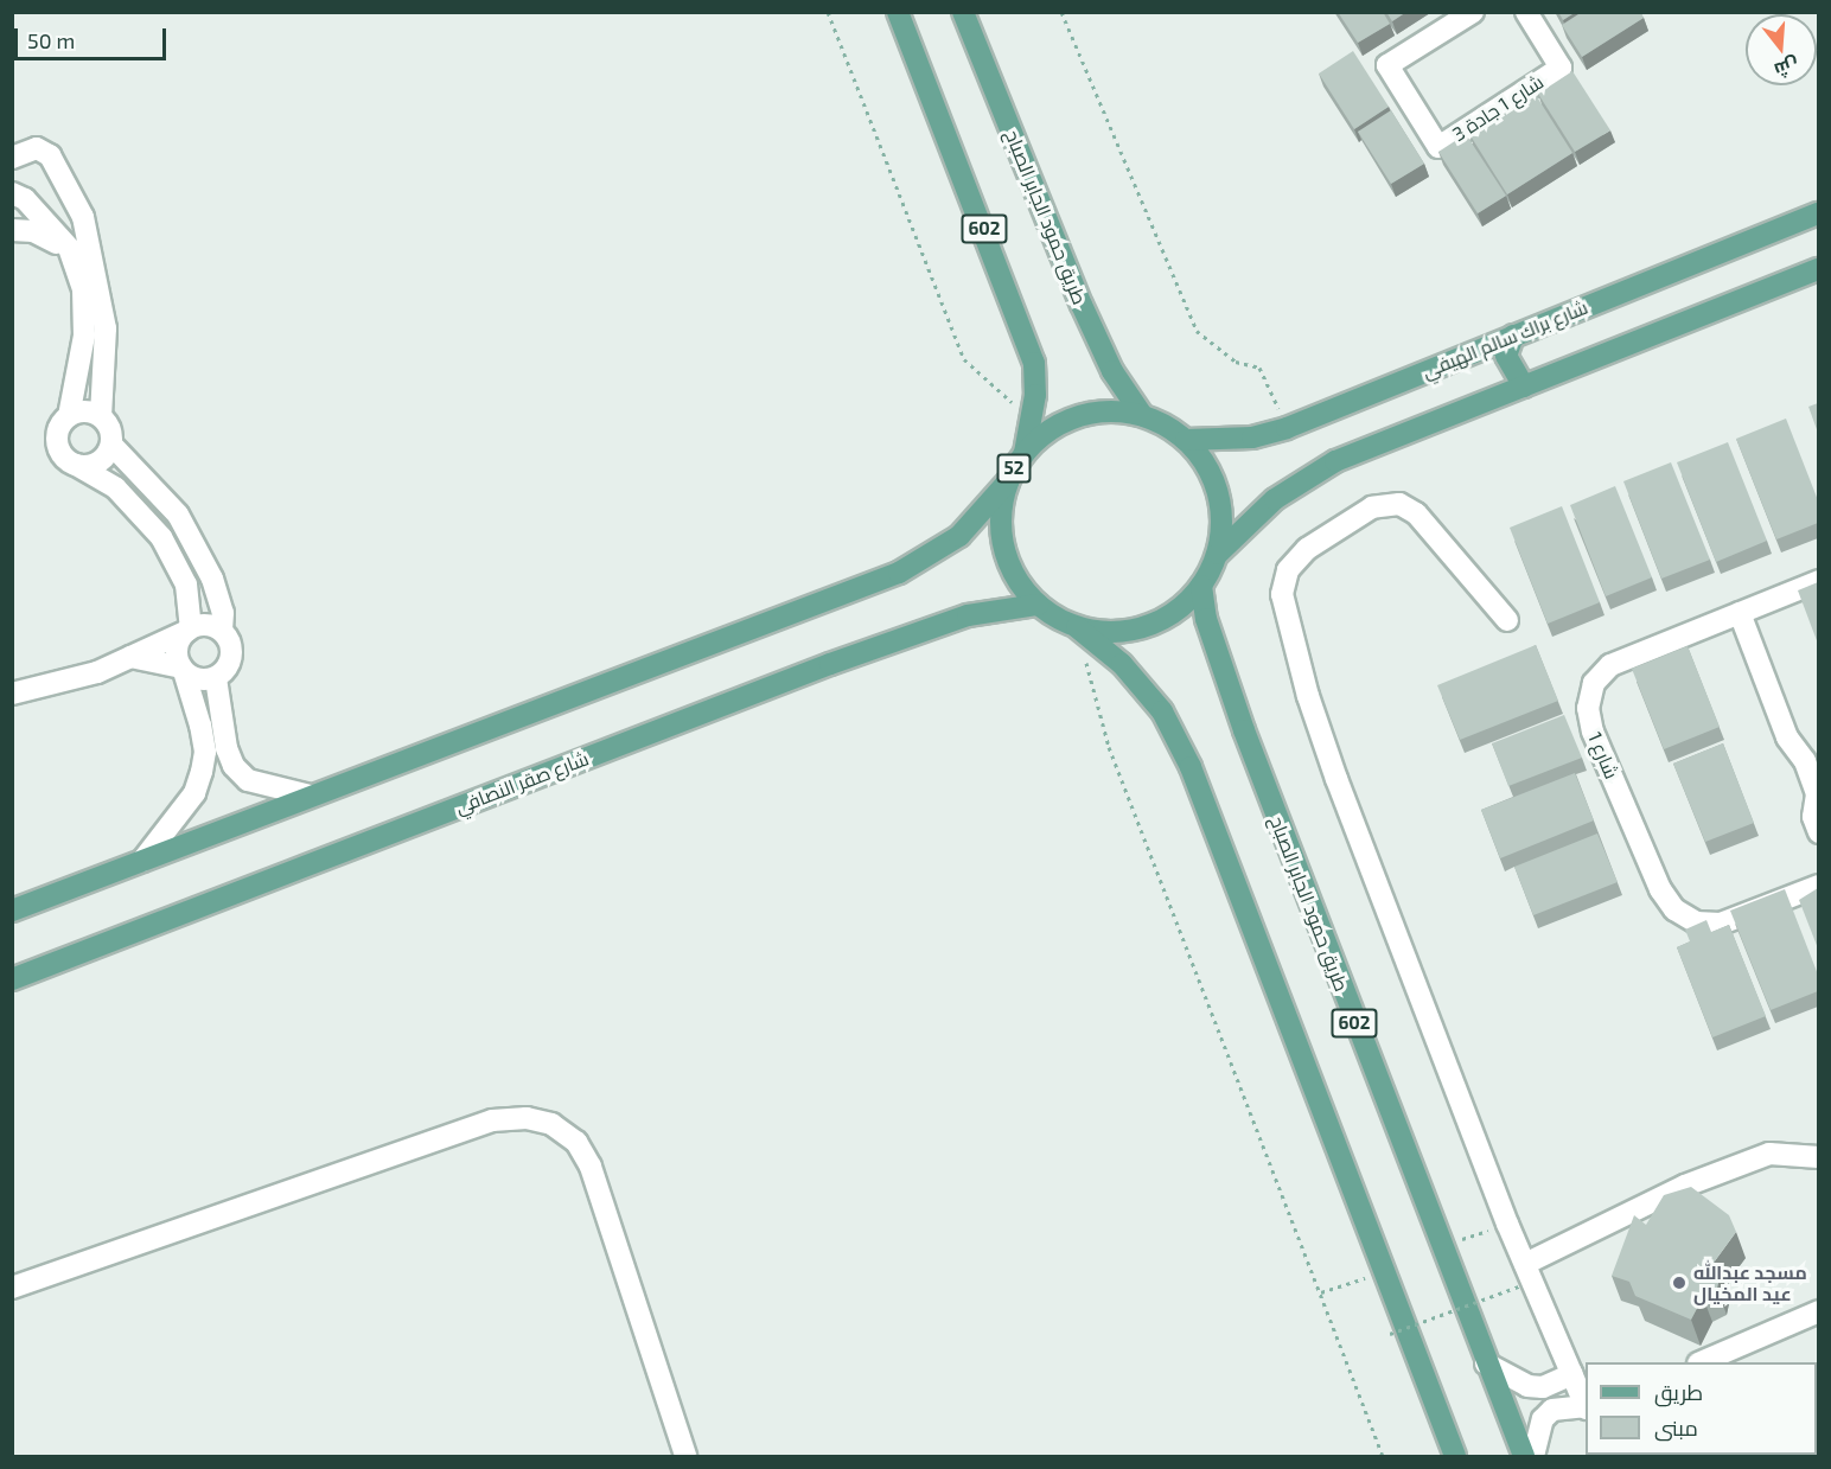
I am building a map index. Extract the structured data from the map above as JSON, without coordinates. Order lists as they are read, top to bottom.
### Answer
{
  "streets": {
    "main road": [
      "طريق حمود الجابر الصباح",
      "602",
      "شارع براك سالم الهيفي",
      "52",
      "شارع صقر النصافي"
    ],
    "street": ["شارع 1 جادة 3", "شارع 1"]
  },
  "crossings": [
    ["طريق حمود الجابر الصباح", "602"],
    ["طريق حمود الجابر الصباح", "شارع براك سالم الهيفي"],
    ["طريق حمود الجابر الصباح", "52"],
    ["طريق حمود الجابر الصباح", "شارع صقر النصافي"],
    ["602", "شارع براك سالم الهيفي"],
    ["602", "52"],
    ["602", "شارع صقر النصافي"],
    ["شارع براك سالم الهيفي", "52"],
    ["شارع براك سالم الهيفي", "شارع صقر النصافي"],
    ["52", "شارع صقر النصافي"]
  ],
  "places": ["مسجد عبدالله عيد المخيال"],
  "legend": ["طريق", "مبنى"],
  "scale_bar": "50 m",
  "north": "bottom"
}
